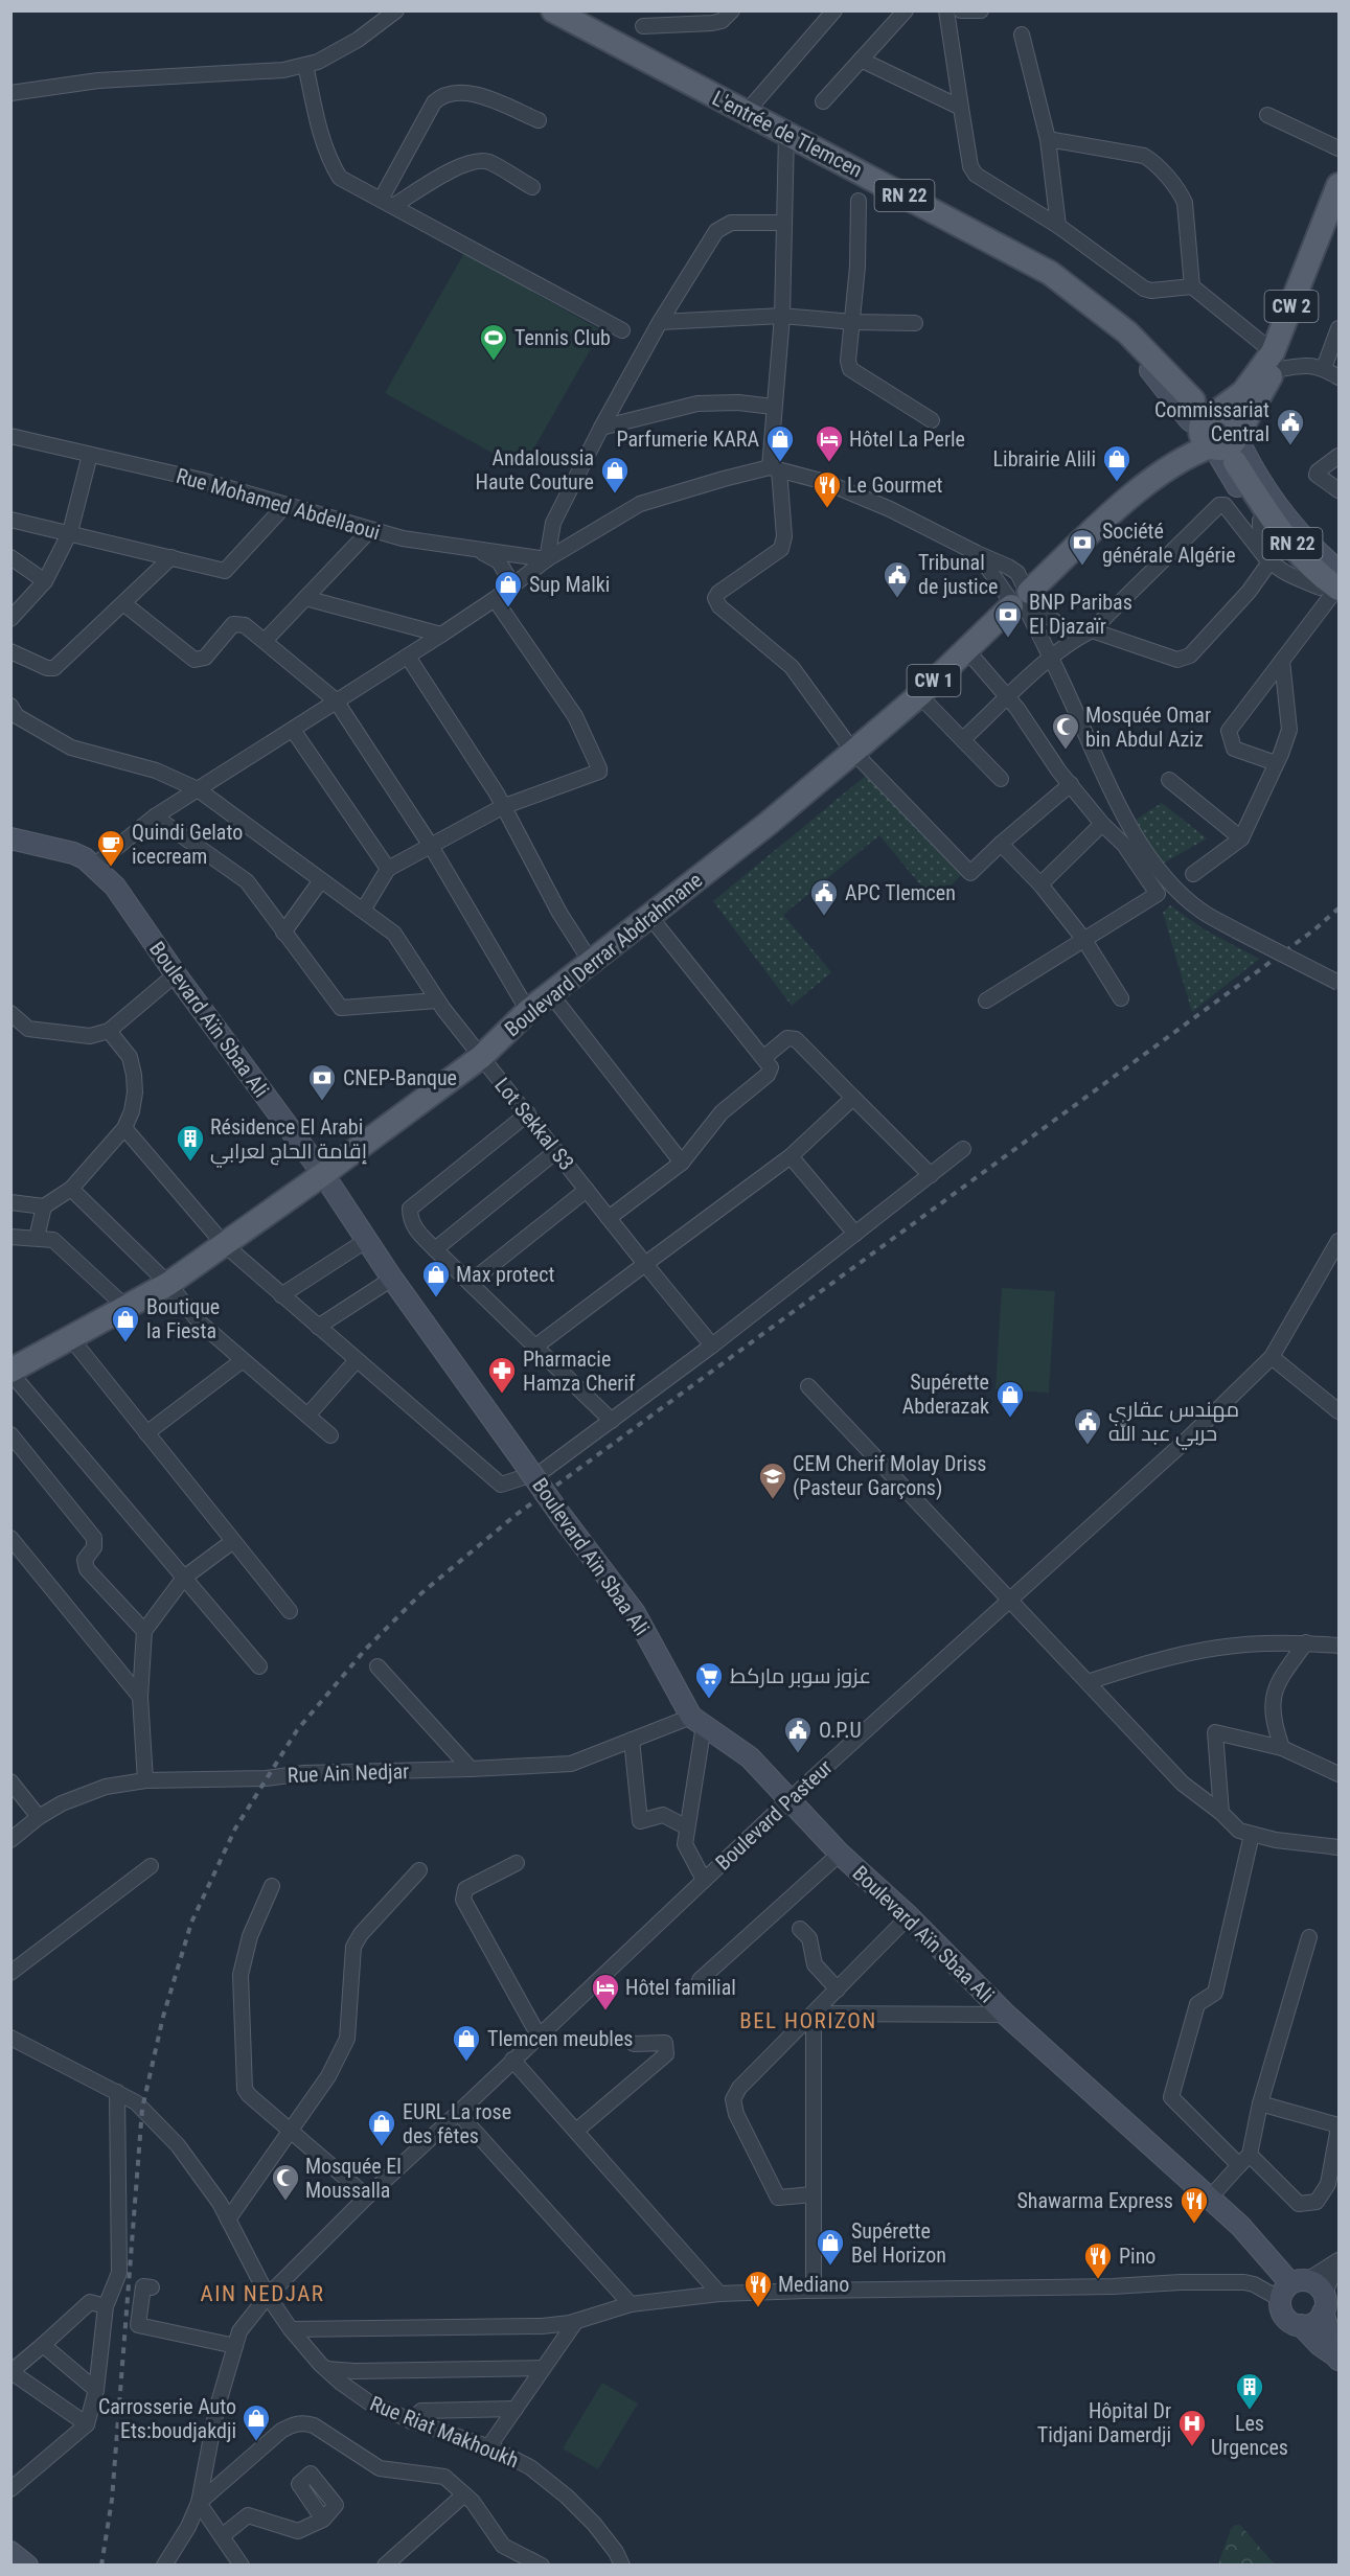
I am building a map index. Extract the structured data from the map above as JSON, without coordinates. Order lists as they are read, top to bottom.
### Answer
{
  "streets": {
    "main road": [
      "L'entrée de Tlemcen",
      "RN 22",
      "CW 2",
      "CW 1",
      "Boulevard Derrar Abdrahmane",
      "Boulevard Aïn Sbaa Ali"
    ],
    "street": [
      "Rue Mohamed Abdellaoui",
      "Lot Sekkal S3",
      "Rue Ain Nedjar",
      "Boulevard Pasteur",
      "Rue Riat Makhoukh"
    ]
  },
  "crossings": [
    ["L'entrée de Tlemcen", "RN 22"],
    ["L'entrée de Tlemcen", "CW 2"],
    ["L'entrée de Tlemcen", "Boulevard Derrar Abdrahmane"],
    ["CW 2", "Boulevard Derrar Abdrahmane"],
    ["Boulevard Derrar Abdrahmane", "Boulevard Aïn Sbaa Ali"],
    ["Boulevard Derrar Abdrahmane", "Lot Sekkal S3"],
    ["Boulevard Aïn Sbaa Ali", "Rue Ain Nedjar"],
    ["Boulevard Aïn Sbaa Ali", "Boulevard Pasteur"],
    ["Boulevard Pasteur", "Rue Riat Makhoukh"]
  ],
  "districts": ["BEL HORIZON", "AIN NEDJAR"],
  "places": {
    "sports": ["Tennis Club"],
    "public building": [
      "Commissariat Central",
      "Tribunal de justice",
      "APC Tlemcen",
      "مهندس عقاري حربي عبد الله",
      "O.P.U"
    ],
    "shop": [
      "Parfumerie KARA",
      "Librairie Alili",
      "Andaloussia Haute Couture",
      "Sup Malki",
      "Max protect",
      "Boutique la Fiesta",
      "Supérette Abderazak",
      "Tlemcen meubles",
      "EURL La rose des fêtes",
      "Supérette Bel Horizon",
      "Carrosserie Auto Ets:boudjakdji"
    ],
    "hotel": ["Hôtel La Perle", "Hôtel familial"],
    "restaurant": [
      "Le Gourmet",
      "Shawarma Express",
      "Pino",
      "Mediano"
    ],
    "bank": ["Société générale Algérie", "BNP Paribas El Djazaïr", "CNEP-Banque"],
    "mosque": ["Mosquée Omar bin Abdul Aziz", "Mosquée El Moussalla"],
    "cafe": ["Quindi Gelato icecream"],
    "building": ["Résidence El Arabi إقامة الحاج لعرابي", "Les Urgences"],
    "pharmacy": ["Pharmacie Hamza Cherif"],
    "school or university": ["CEM Cherif Molay Driss (Pasteur Garçons)"],
    "supermarket": ["عزوز سوبر ماركط"],
    "hospital": ["Hôpital Dr Tidjani Damerdji"]
  }
}
